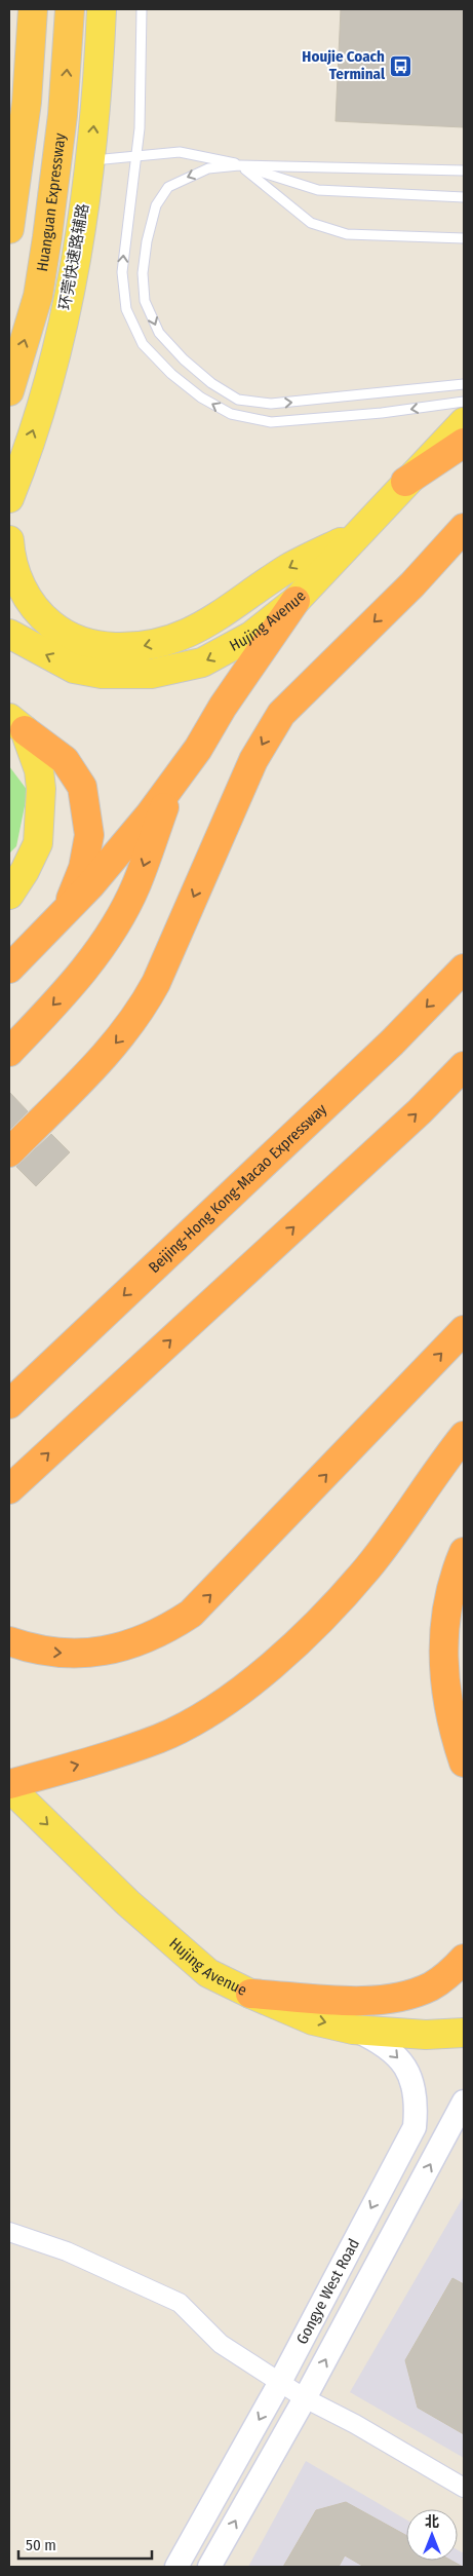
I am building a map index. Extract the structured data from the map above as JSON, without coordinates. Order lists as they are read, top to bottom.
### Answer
{
  "streets": {
    "highway": ["Huanguan Expressway", "Beijing-Hong Kong-Macao Expressway"],
    "main road": ["环莞快速路辅路", "Hujing Avenue"],
    "street": ["Gongye West Road"]
  },
  "crossings": [
    ["Hujing Avenue", "Gongye West Road"]
  ],
  "one_way": ["环莞快速路辅路"],
  "places": {
    "bus stop": ["Houjie Coach Terminal"]
  },
  "scale_bar": "50 m",
  "north": "top"
}
